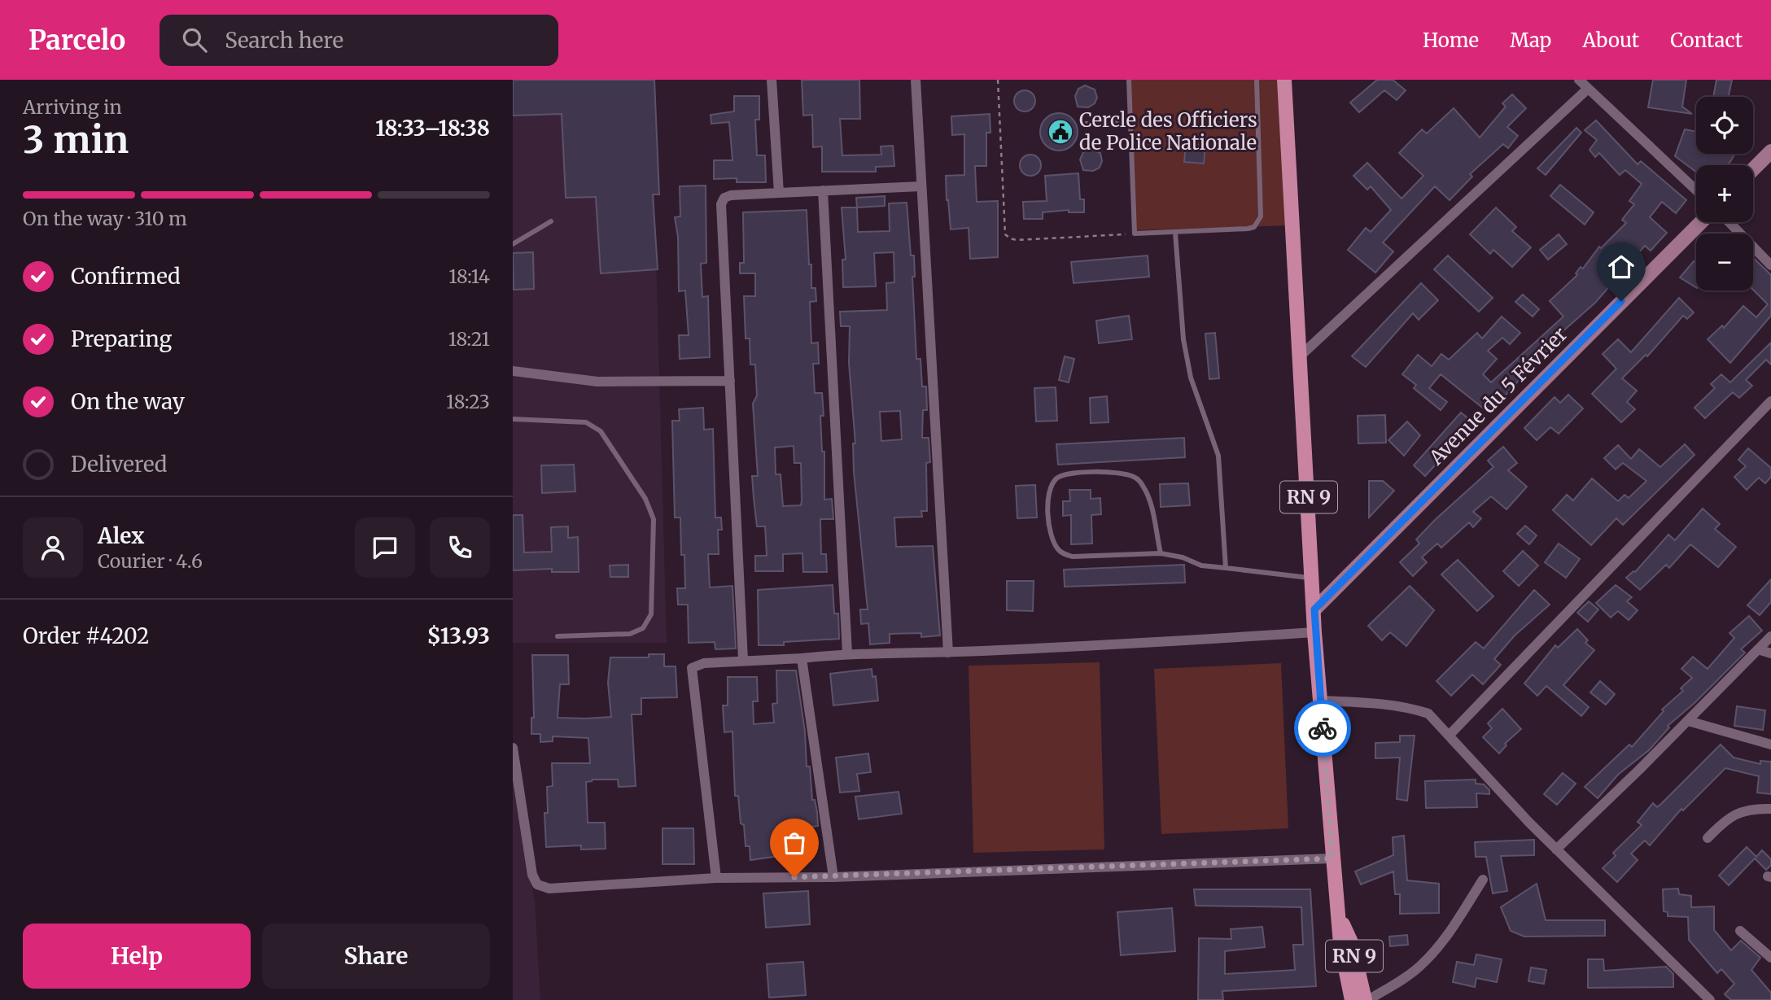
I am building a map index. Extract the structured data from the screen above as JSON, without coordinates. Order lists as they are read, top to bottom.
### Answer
{
  "streets": {
    "main road": ["RN 9"],
    "street": ["Avenue du 5 Février"]
  },
  "crossings": [
    ["Avenue du 5 Février", "RN 9"]
  ],
  "places": {
    "public building": ["Cercle des Officiers de Police Nationale"]
  },
  "page": {
    "header": "Parcelo",
    "search": "Search here",
    "nav": [
      "Home",
      "Map",
      "About",
      "Contact"
    ],
    "heading": ["3 min", "Arriving in", "18:33–18:38"],
    "panel": [
      "Alex",
      "Courier · 4.6",
      "Order #4202",
      "$13.93"
    ],
    "map_buttons": ["+", "−"],
    "bar": "On the way · 310 m",
    "list": [
      ["Confirmed", "18:14"],
      ["Preparing", "18:21"],
      ["On the way", "18:23"],
      "Delivered"
    ],
    "buttons": ["Help", "Share"]
  }
}
